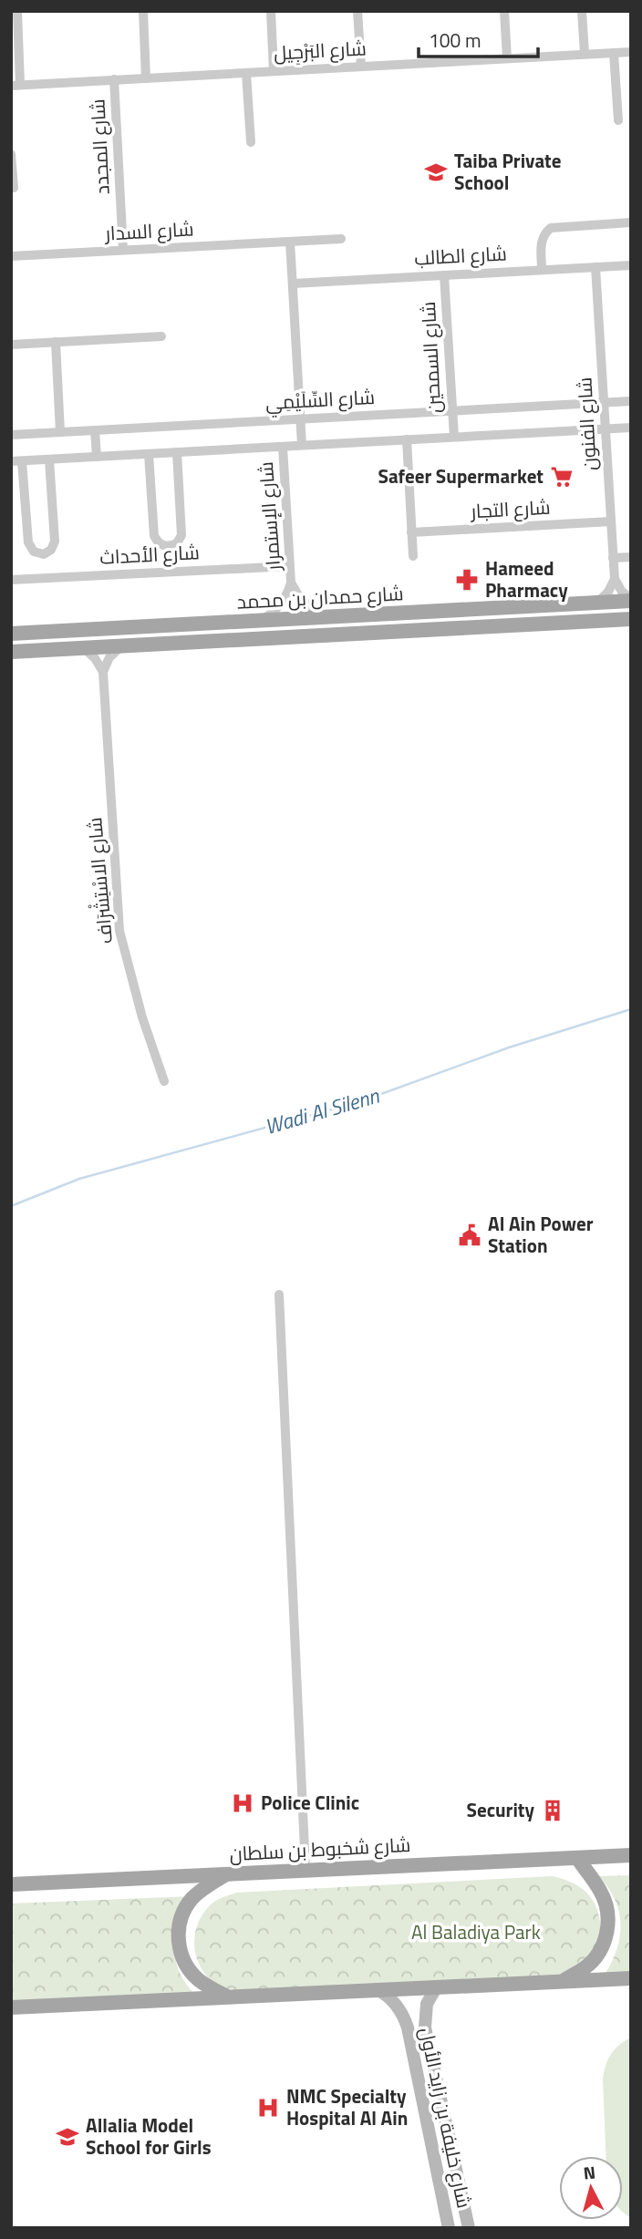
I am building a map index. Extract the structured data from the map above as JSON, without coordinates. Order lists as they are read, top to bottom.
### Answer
{
  "streets": {
    "main road": ["شارع حمدان بن محمد", "شارع شخبوط بن سلطان", "شارع خليفة بن زايد الأول"],
    "street": [
      "شارع البَرْجِيل",
      "شارع المجدد",
      "شارع السدار",
      "شارع الطالب",
      "شارع السمحين",
      "شارع السِّلَيْمِي",
      "شارع الفنون",
      "شارع التجار",
      "شارع الإستمرار",
      "شارع الأحداث",
      "شارع الاسْتِشْرَاف"
    ]
  },
  "crossings": [
    ["شارع البَرْجِيل", "شارع المجدد"],
    ["شارع المجدد", "شارع السدار"],
    ["شارع الطالب", "شارع السمحين"],
    ["شارع الطالب", "شارع الفنون"],
    ["شارع السمحين", "شارع السِّلَيْمِي"],
    ["شارع السِّلَيْمِي", "شارع الفنون"],
    ["شارع الفنون", "شارع التجار"],
    ["شارع الإستمرار", "شارع الأحداث"],
    ["شارع الإستمرار", "شارع حمدان بن محمد"]
  ],
  "water": ["Wadi Al Silenn"],
  "parks": ["Al Baladiya Park"],
  "places": {
    "school or university": ["Taiba Private School", "Allalia Model School for Girls"],
    "supermarket": ["Safeer Supermarket"],
    "pharmacy": ["Hameed Pharmacy"],
    "public building": ["Al Ain Power Station"],
    "hospital": ["Police Clinic", "NMC Specialty Hospital Al Ain"],
    "building": ["Security"]
  },
  "scale_bar": "100 m",
  "north": "top"
}
